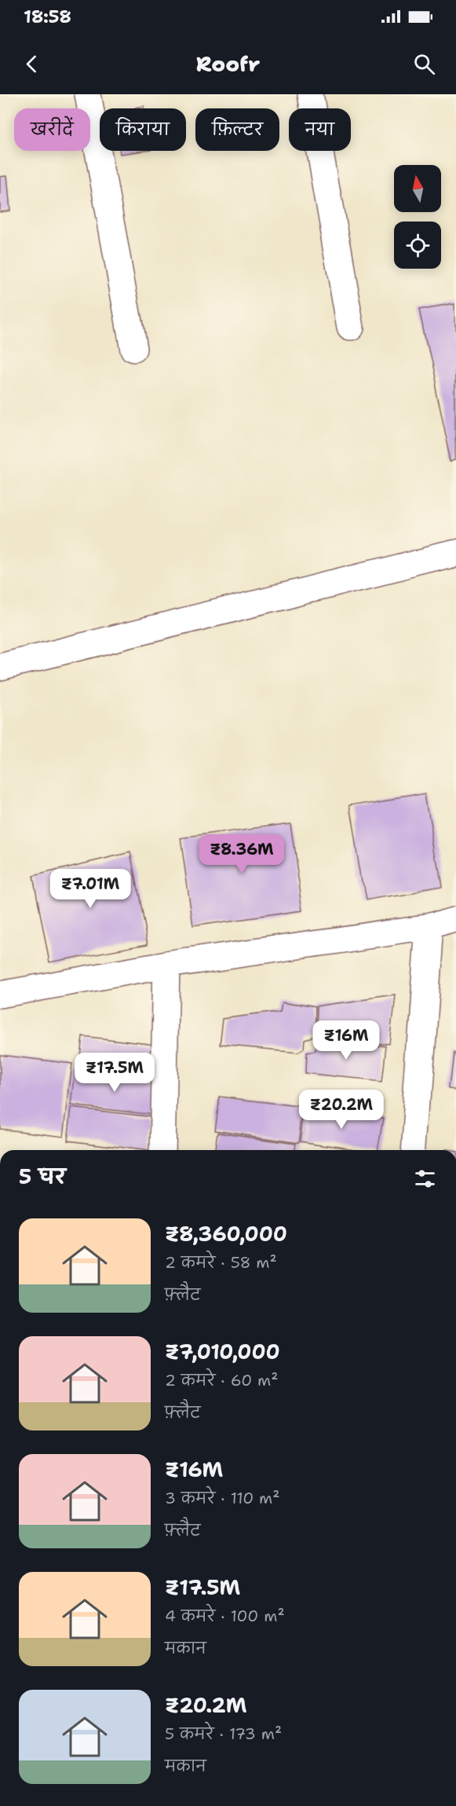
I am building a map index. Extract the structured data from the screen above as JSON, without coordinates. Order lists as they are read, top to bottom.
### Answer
{
  "north": "top",
  "page": {
    "status": "18:58",
    "header": "Roofr",
    "chip": [
      "खरीदें",
      "किराया",
      "फ़िल्टर",
      "नया"
    ],
    "price": [
      "₹8.36M",
      "₹7.01M",
      "₹16M",
      "₹17.5M",
      "₹20.2M"
    ],
    "heading": "5 घर",
    "list": [
      {
        "name": "₹8,360,000",
        "note": "2 कमरे · 58 m² · फ़्लैट"
      },
      {
        "name": "₹7,010,000",
        "note": "2 कमरे · 60 m² · फ़्लैट"
      },
      {
        "name": "₹16M",
        "note": "3 कमरे · 110 m² · फ़्लैट"
      },
      {
        "name": "₹17.5M",
        "note": "4 कमरे · 100 m² · मकान"
      },
      {
        "name": "₹20.2M",
        "note": "5 कमरे · 173 m² · मकान"
      }
    ]
  }
}
